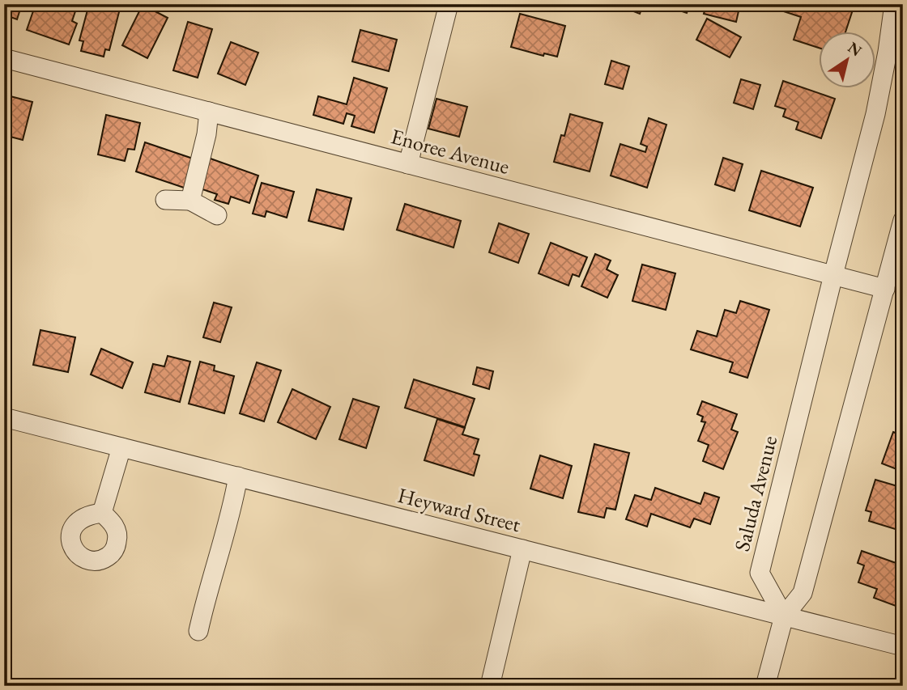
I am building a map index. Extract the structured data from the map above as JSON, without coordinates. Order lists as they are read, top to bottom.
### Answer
{
  "streets": {
    "street": ["Enoree Avenue", "Saluda Avenue", "Heyward Street"]
  },
  "crossings": [
    ["Enoree Avenue", "Saluda Avenue"],
    ["Saluda Avenue", "Heyward Street"]
  ],
  "north": "top right"
}
